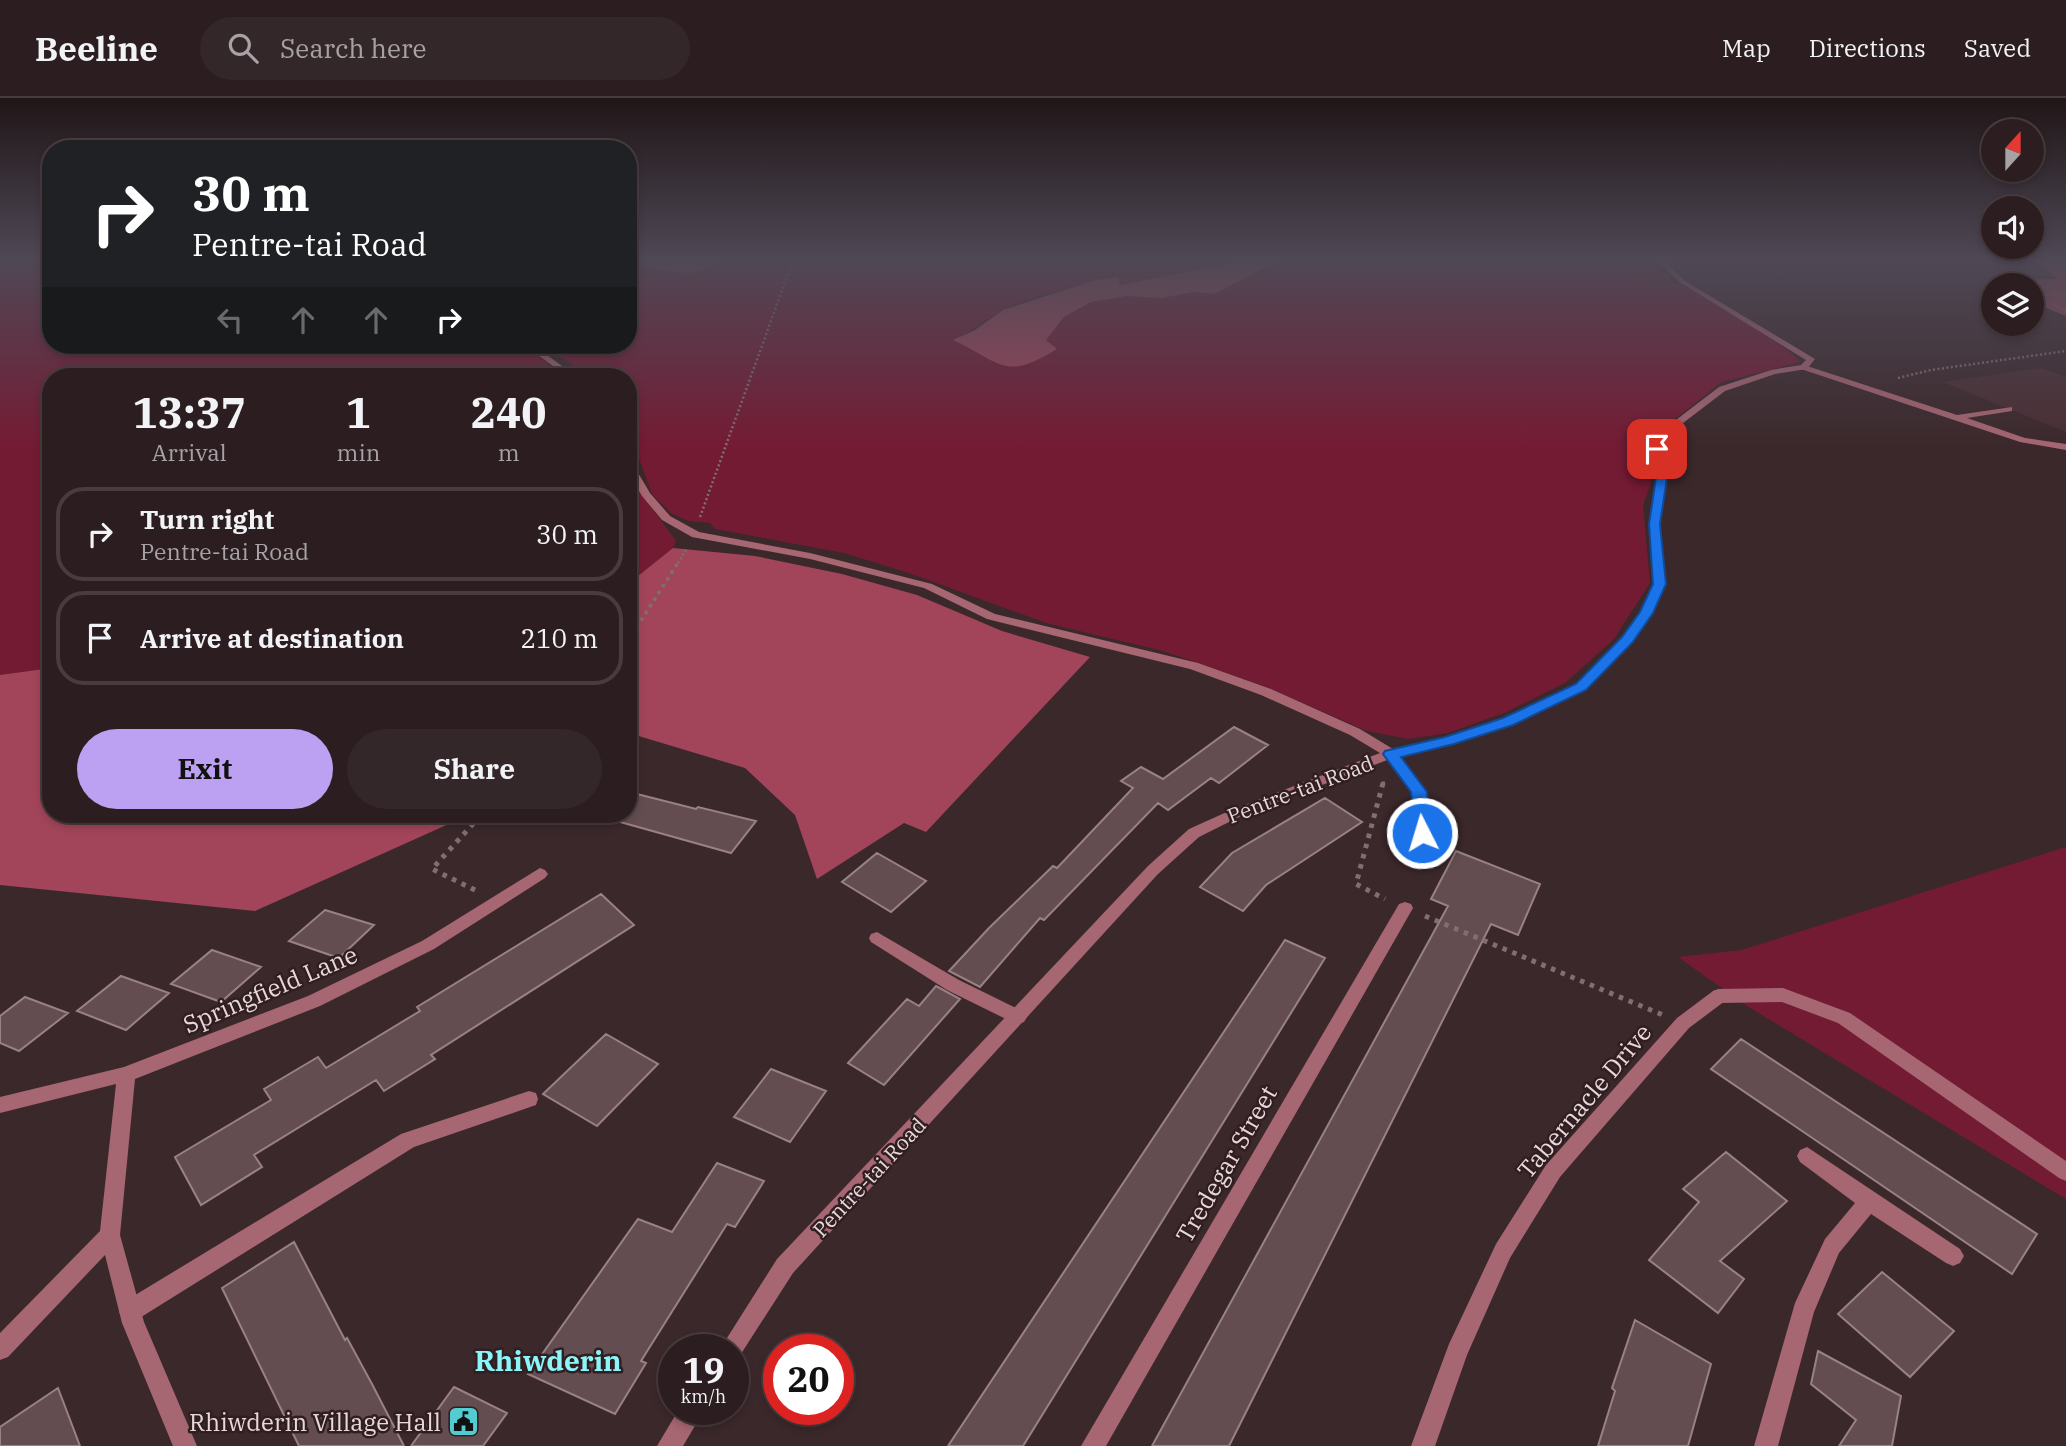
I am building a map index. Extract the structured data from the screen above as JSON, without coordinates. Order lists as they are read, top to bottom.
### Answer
{
  "streets": {
    "street": [
      "Pentre-tai Road",
      "Springfield Lane",
      "Tabernacle Drive",
      "Tredegar Street"
    ]
  },
  "districts": ["Rhiwderin"],
  "places": {
    "public building": ["Rhiwderin Village Hall"]
  },
  "north": "top",
  "page": {
    "header": "Beeline",
    "search": "Search here",
    "nav": ["Map", "Directions", "Saved"],
    "turn": ["30 m", "Pentre-tai Road"],
    "eta": [
      "13:37",
      "Arrival",
      "1",
      "min",
      "240",
      "m"
    ],
    "list": [
      {
        "name": "Turn right",
        "note": "Pentre-tai Road",
        "value": "30 m"
      },
      {
        "name": "Arrive at destination",
        "value": "210 m"
      }
    ],
    "buttons": ["Exit", "Share"],
    "speed": "19 km/h",
    "limit": "20"
  }
}
